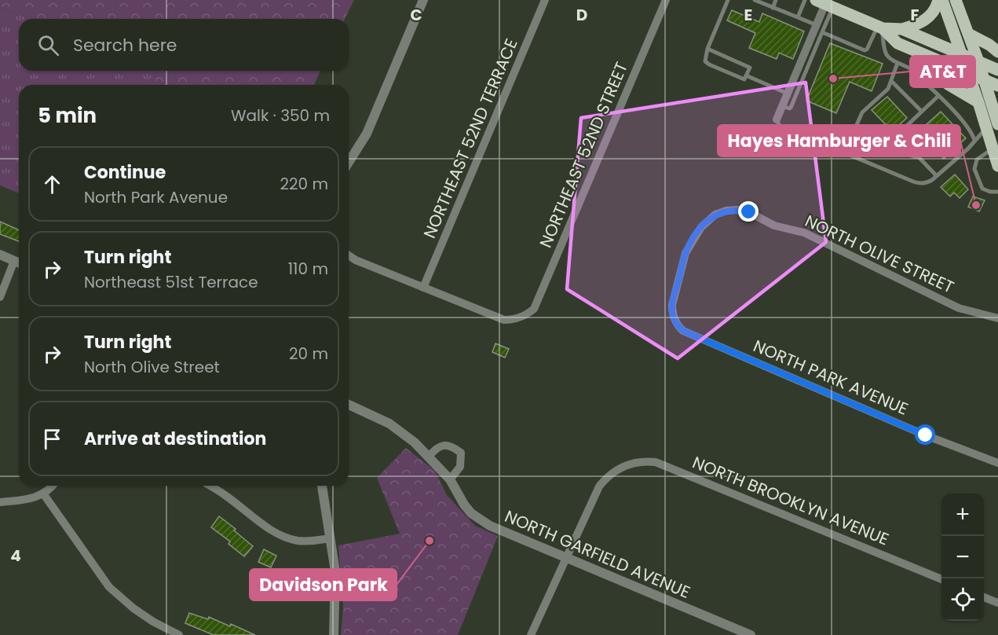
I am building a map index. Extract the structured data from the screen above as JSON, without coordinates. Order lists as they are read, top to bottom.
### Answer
{
  "streets": {
    "street": [
      "NORTHEAST 52ND TERRACE",
      "NORTHEAST 52ND STREET",
      "NORTH OLIVE STREET",
      "NORTH PARK AVENUE",
      "NORTH BROOKLYN AVENUE",
      "NORTH GARFIELD AVENUE"
    ]
  },
  "crossings": [
    ["NORTHEAST 52ND TERRACE", "NORTHEAST 52ND STREET"],
    ["NORTH OLIVE STREET", "NORTH PARK AVENUE"],
    ["NORTH BROOKLYN AVENUE", "NORTH GARFIELD AVENUE"]
  ],
  "places": ["AT&T", "Hayes Hamburger & Chili", "Davidson Park"],
  "page": {
    "search": "Search here",
    "heading": ["5 min", "Walk · 350 m"],
    "list": [
      ["Continue", "North Park Avenue", "220 m"],
      ["Turn right", "Northeast 51st Terrace", "110 m"],
      ["Turn right", "North Olive Street", "20 m"],
      "Arrive at destination"
    ],
    "map_buttons": ["+", "−"]
  },
  "grid": {
    "columns": [
      "C",
      "D",
      "E",
      "F"
    ],
    "rows": ["4"]
  }
}
